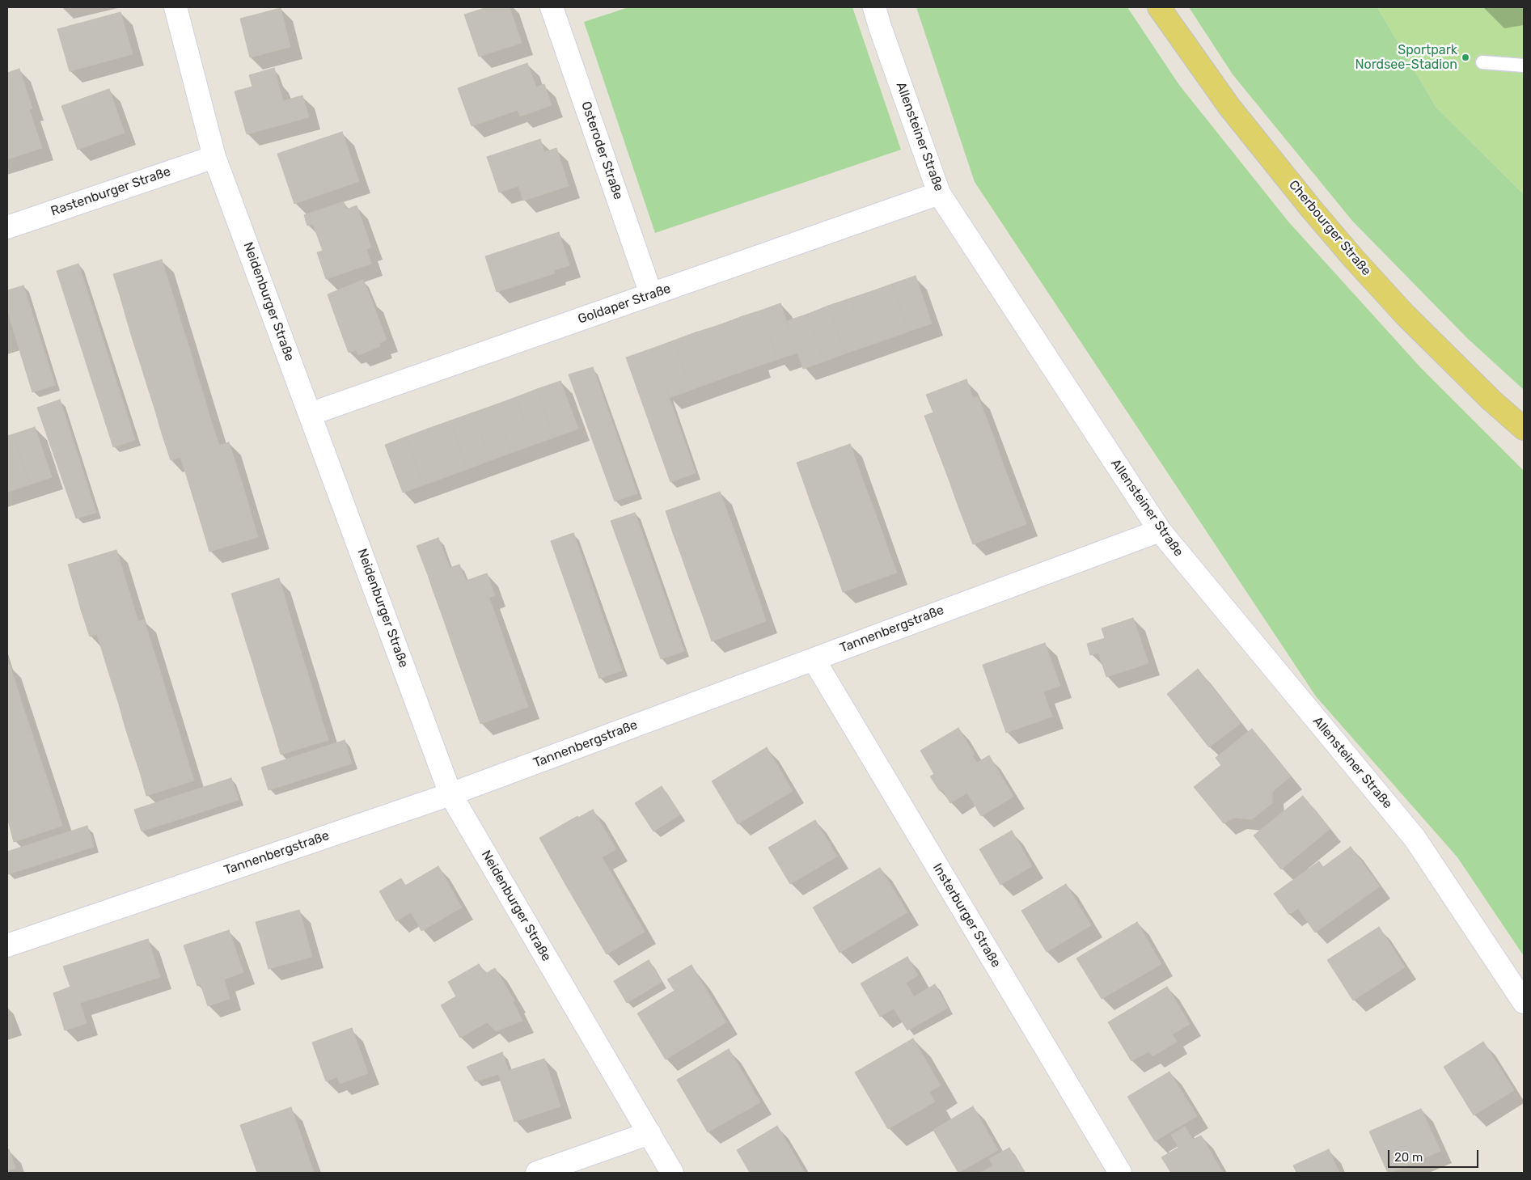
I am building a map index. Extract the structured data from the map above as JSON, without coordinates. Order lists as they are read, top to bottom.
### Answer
{
  "streets": {
    "main road": ["Cherbourger Straße"],
    "street": [
      "Allensteiner Straße",
      "Osteroder Straße",
      "Rastenburger Straße",
      "Neidenburger Straße",
      "Goldaper Straße",
      "Tannenbergstraße",
      "Insterburger Straße"
    ]
  },
  "crossings": [
    ["Allensteiner Straße", "Goldaper Straße"],
    ["Allensteiner Straße", "Tannenbergstraße"],
    ["Osteroder Straße", "Goldaper Straße"],
    ["Rastenburger Straße", "Neidenburger Straße"],
    ["Neidenburger Straße", "Goldaper Straße"],
    ["Neidenburger Straße", "Tannenbergstraße"],
    ["Tannenbergstraße", "Insterburger Straße"]
  ],
  "places": ["Sportpark Nordsee-Stadion"],
  "scale_bar": "20 m"
}
